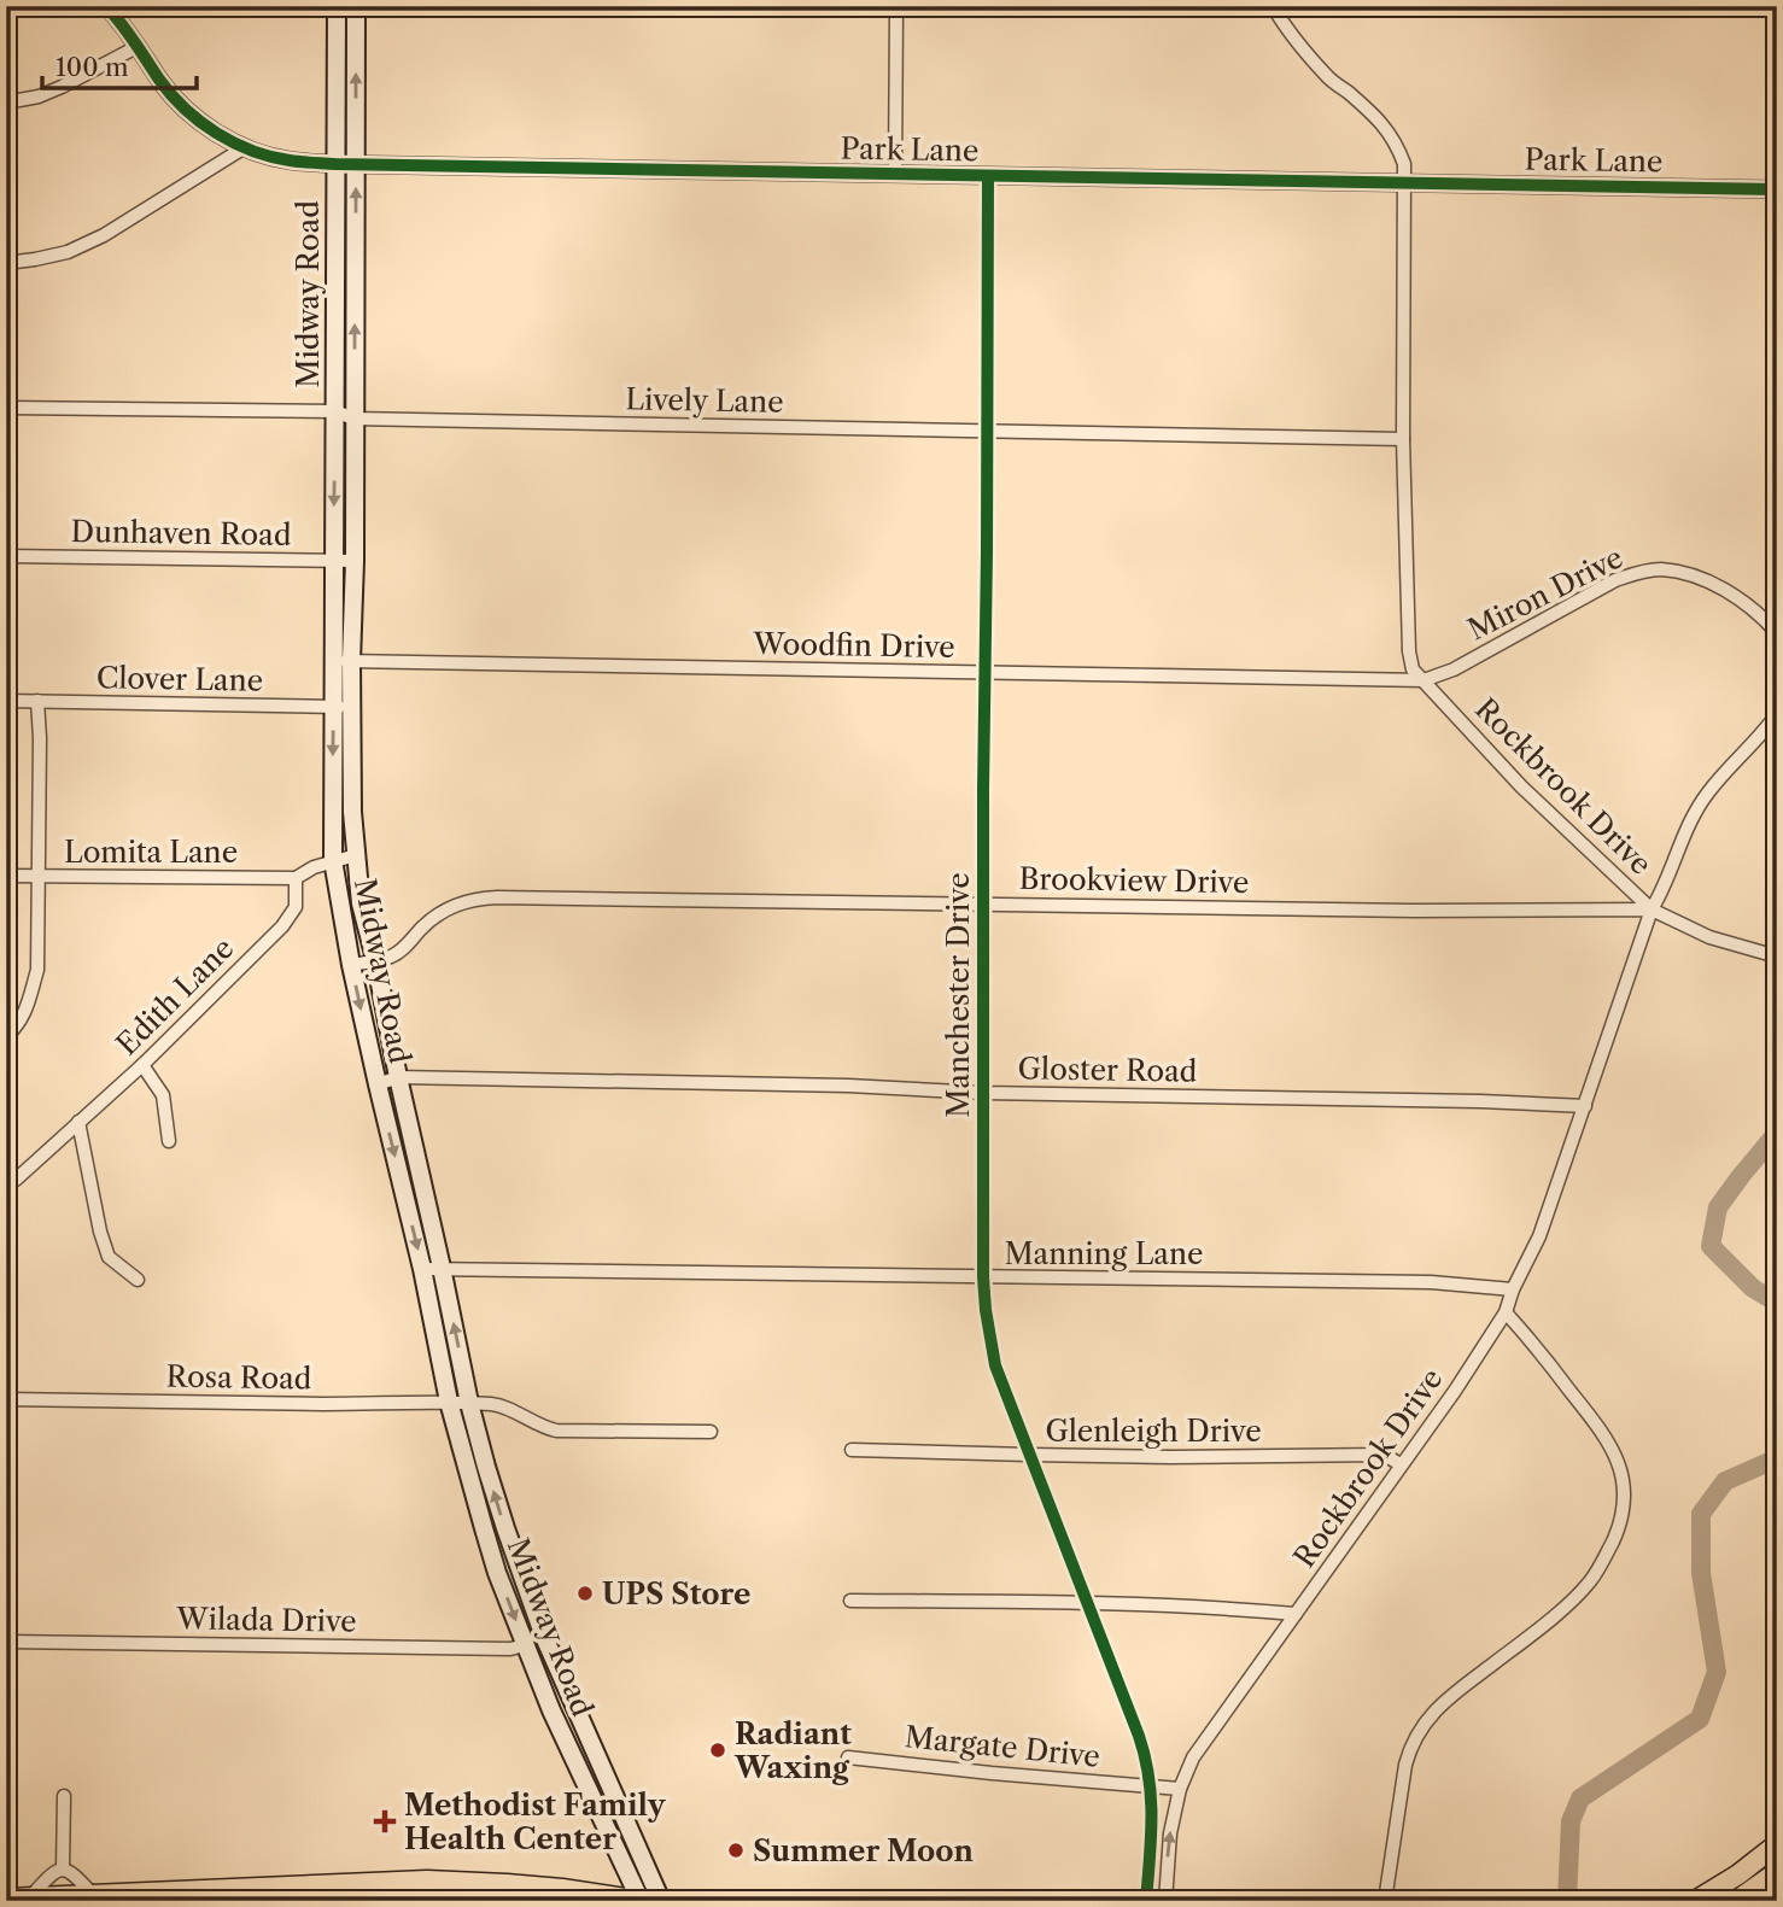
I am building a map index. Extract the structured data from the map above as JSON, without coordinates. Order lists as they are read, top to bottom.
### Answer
{
  "streets": {
    "main road": ["Midway Road"],
    "street": [
      "Park Lane",
      "Lively Lane",
      "Dunhaven Road",
      "Miron Drive",
      "Woodfin Drive",
      "Clover Lane",
      "Rockbrook Drive",
      "Lomita Lane",
      "Brookview Drive",
      "Manchester Drive",
      "Edith Lane",
      "Gloster Road",
      "Manning Lane",
      "Rosa Road",
      "Glenleigh Drive",
      "Wilada Drive",
      "Margate Drive"
    ]
  },
  "crossings": [
    ["Park Lane", "Midway Road"],
    ["Park Lane", "Rockbrook Drive"],
    ["Park Lane", "Manchester Drive"],
    ["Midway Road", "Lively Lane"],
    ["Midway Road", "Dunhaven Road"],
    ["Midway Road", "Woodfin Drive"],
    ["Midway Road", "Clover Lane"],
    ["Midway Road", "Brookview Drive"],
    ["Midway Road", "Gloster Road"],
    ["Midway Road", "Manning Lane"],
    ["Midway Road", "Rosa Road"],
    ["Midway Road", "Wilada Drive"],
    ["Lively Lane", "Rockbrook Drive"],
    ["Lively Lane", "Manchester Drive"],
    ["Miron Drive", "Woodfin Drive"],
    ["Miron Drive", "Rockbrook Drive"],
    ["Woodfin Drive", "Rockbrook Drive"],
    ["Woodfin Drive", "Manchester Drive"],
    ["Rockbrook Drive", "Brookview Drive"],
    ["Rockbrook Drive", "Gloster Road"],
    ["Rockbrook Drive", "Manning Lane"],
    ["Rockbrook Drive", "Glenleigh Drive"],
    ["Lomita Lane", "Edith Lane"],
    ["Brookview Drive", "Manchester Drive"],
    ["Manchester Drive", "Gloster Road"],
    ["Manchester Drive", "Manning Lane"],
    ["Manchester Drive", "Glenleigh Drive"],
    ["Manchester Drive", "Margate Drive"]
  ],
  "places": {
    "other": ["UPS Store", "Radiant Waxing", "Summer Moon"],
    "health": ["Methodist Family Health Center"]
  },
  "scale_bar": "100 m"
}
